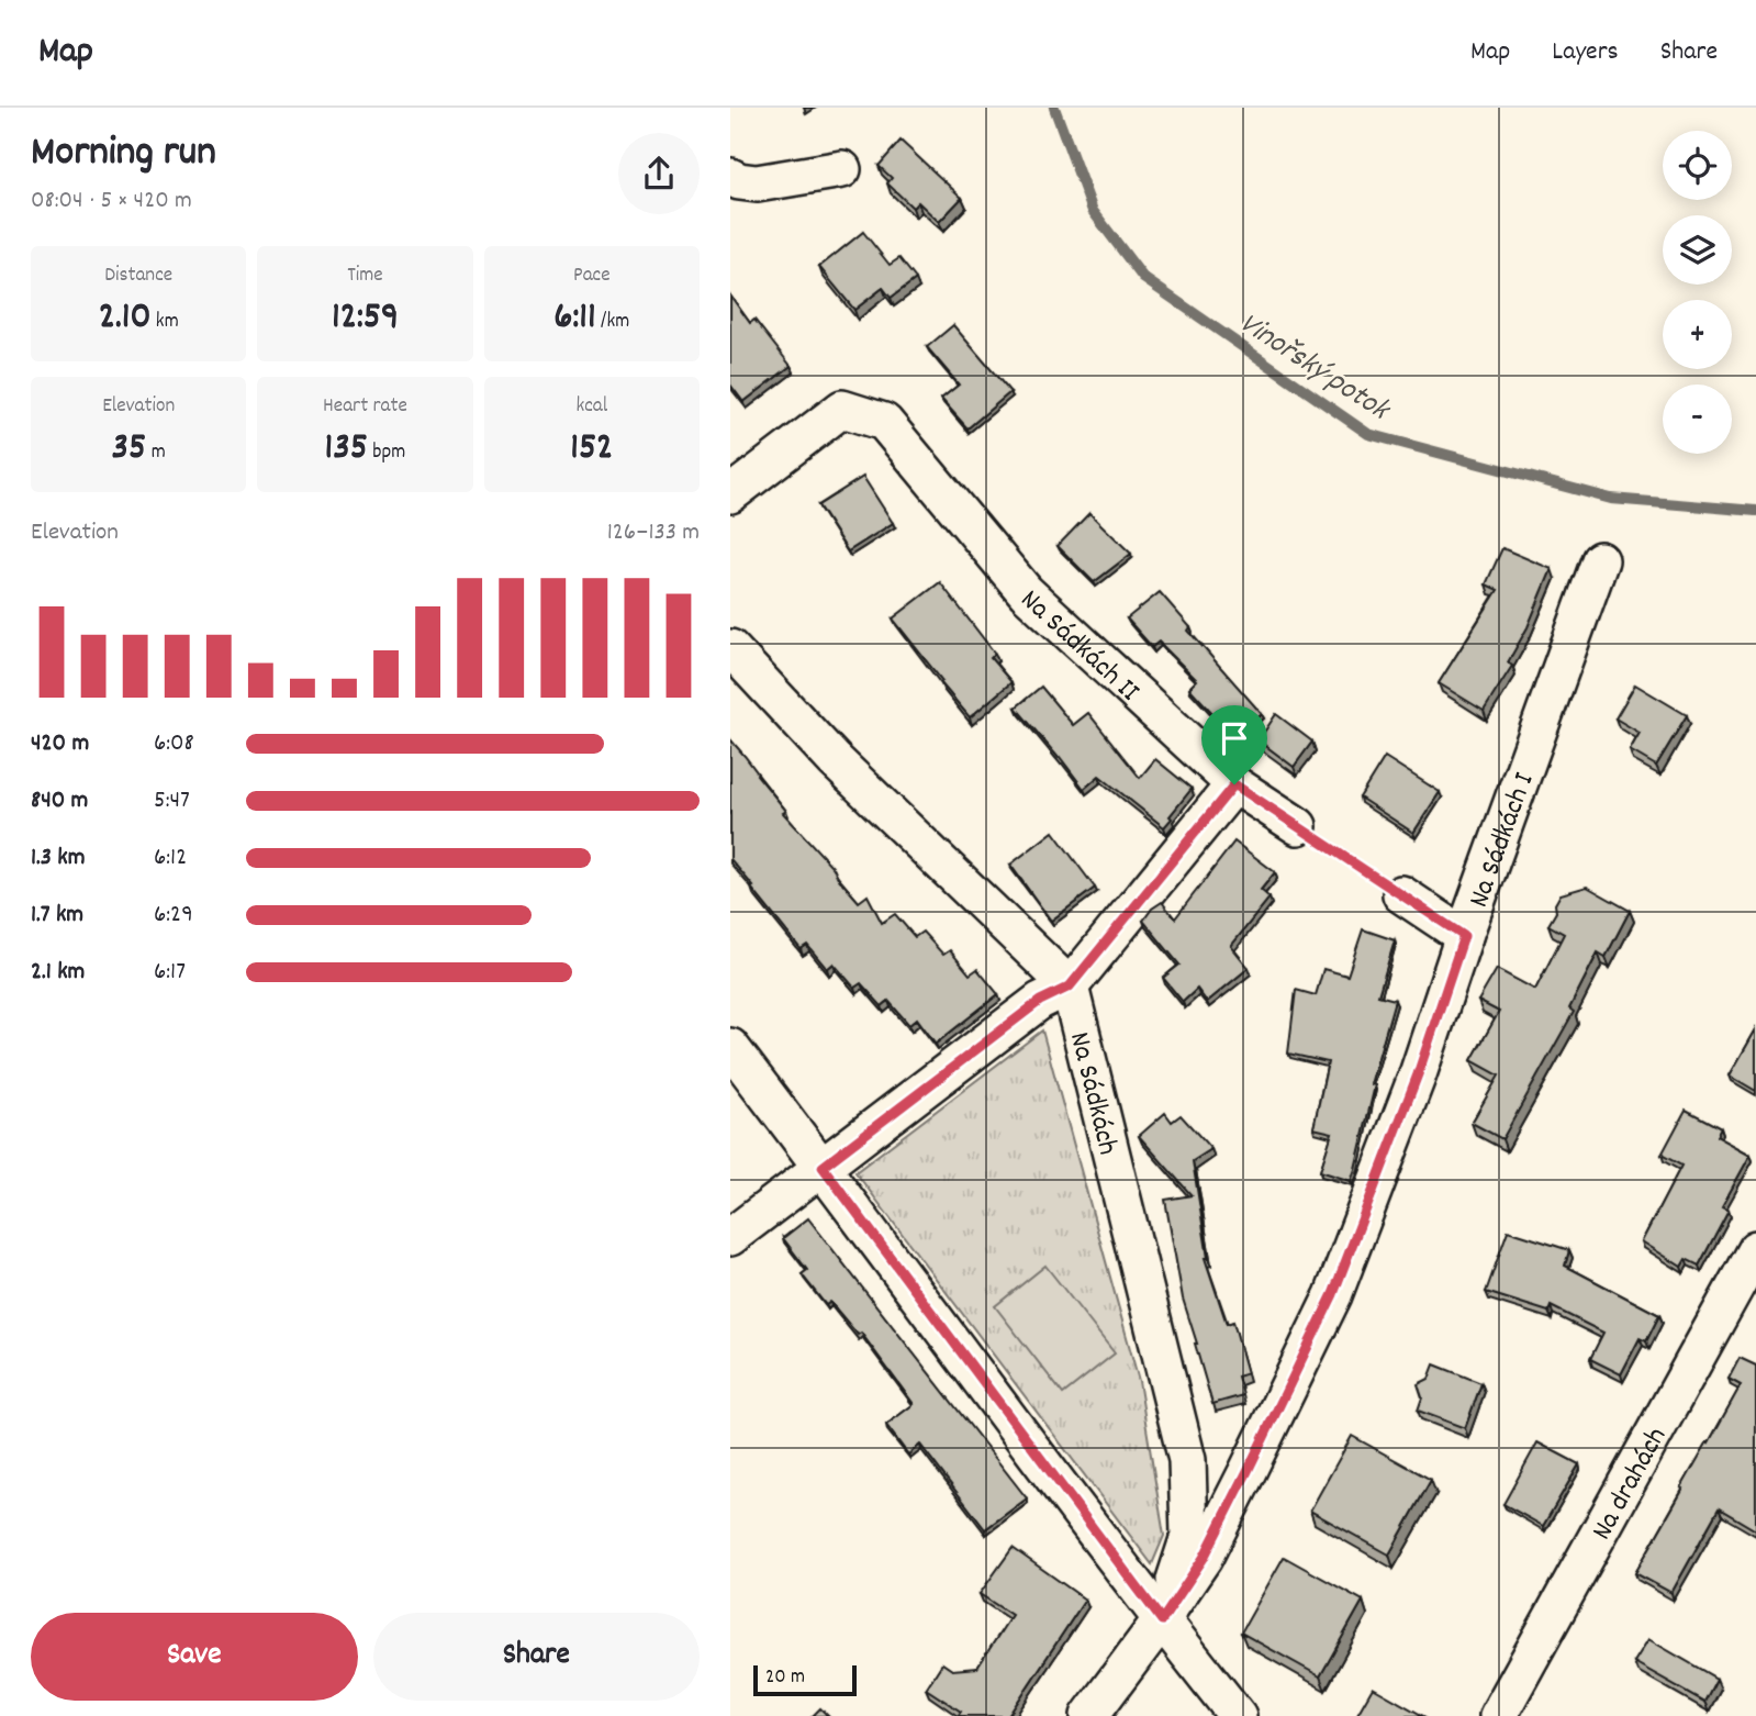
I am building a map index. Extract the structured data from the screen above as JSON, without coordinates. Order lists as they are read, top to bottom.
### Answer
{
  "streets": {
    "street": [
      "Na Sádkách II",
      "Na Sádkách I",
      "Na Sádkách",
      "Na drahách"
    ]
  },
  "crossings": [
    ["Na Sádkách I", "Na Sádkách"]
  ],
  "water": ["Vinořský potok"],
  "scale_bar": "20 m",
  "page": {
    "header": "Map",
    "nav": ["Map", "Layers", "Share"],
    "heading": ["Morning run", "08:04 · 5 × 420 m"],
    "map_buttons": ["+", "−"],
    "stats": [
      ["Distance", "2.10 km"],
      ["Time", "12:59"],
      ["Pace", "6:11 /km"],
      ["Elevation", "35 m"],
      ["Heart rate", "135 bpm"],
      ["kcal", "152"]
    ],
    "chart": ["Elevation", "126–133 m"],
    "list": [
      {
        "name": "420 m",
        "note": "6:08"
      },
      {
        "name": "840 m",
        "note": "5:47"
      },
      {
        "name": "1.3 km",
        "note": "6:12"
      },
      {
        "name": "1.7 km",
        "note": "6:29"
      },
      {
        "name": "2.1 km",
        "note": "6:17"
      }
    ],
    "buttons": ["Save", "Share"],
    "scale": "20 m"
  }
}
